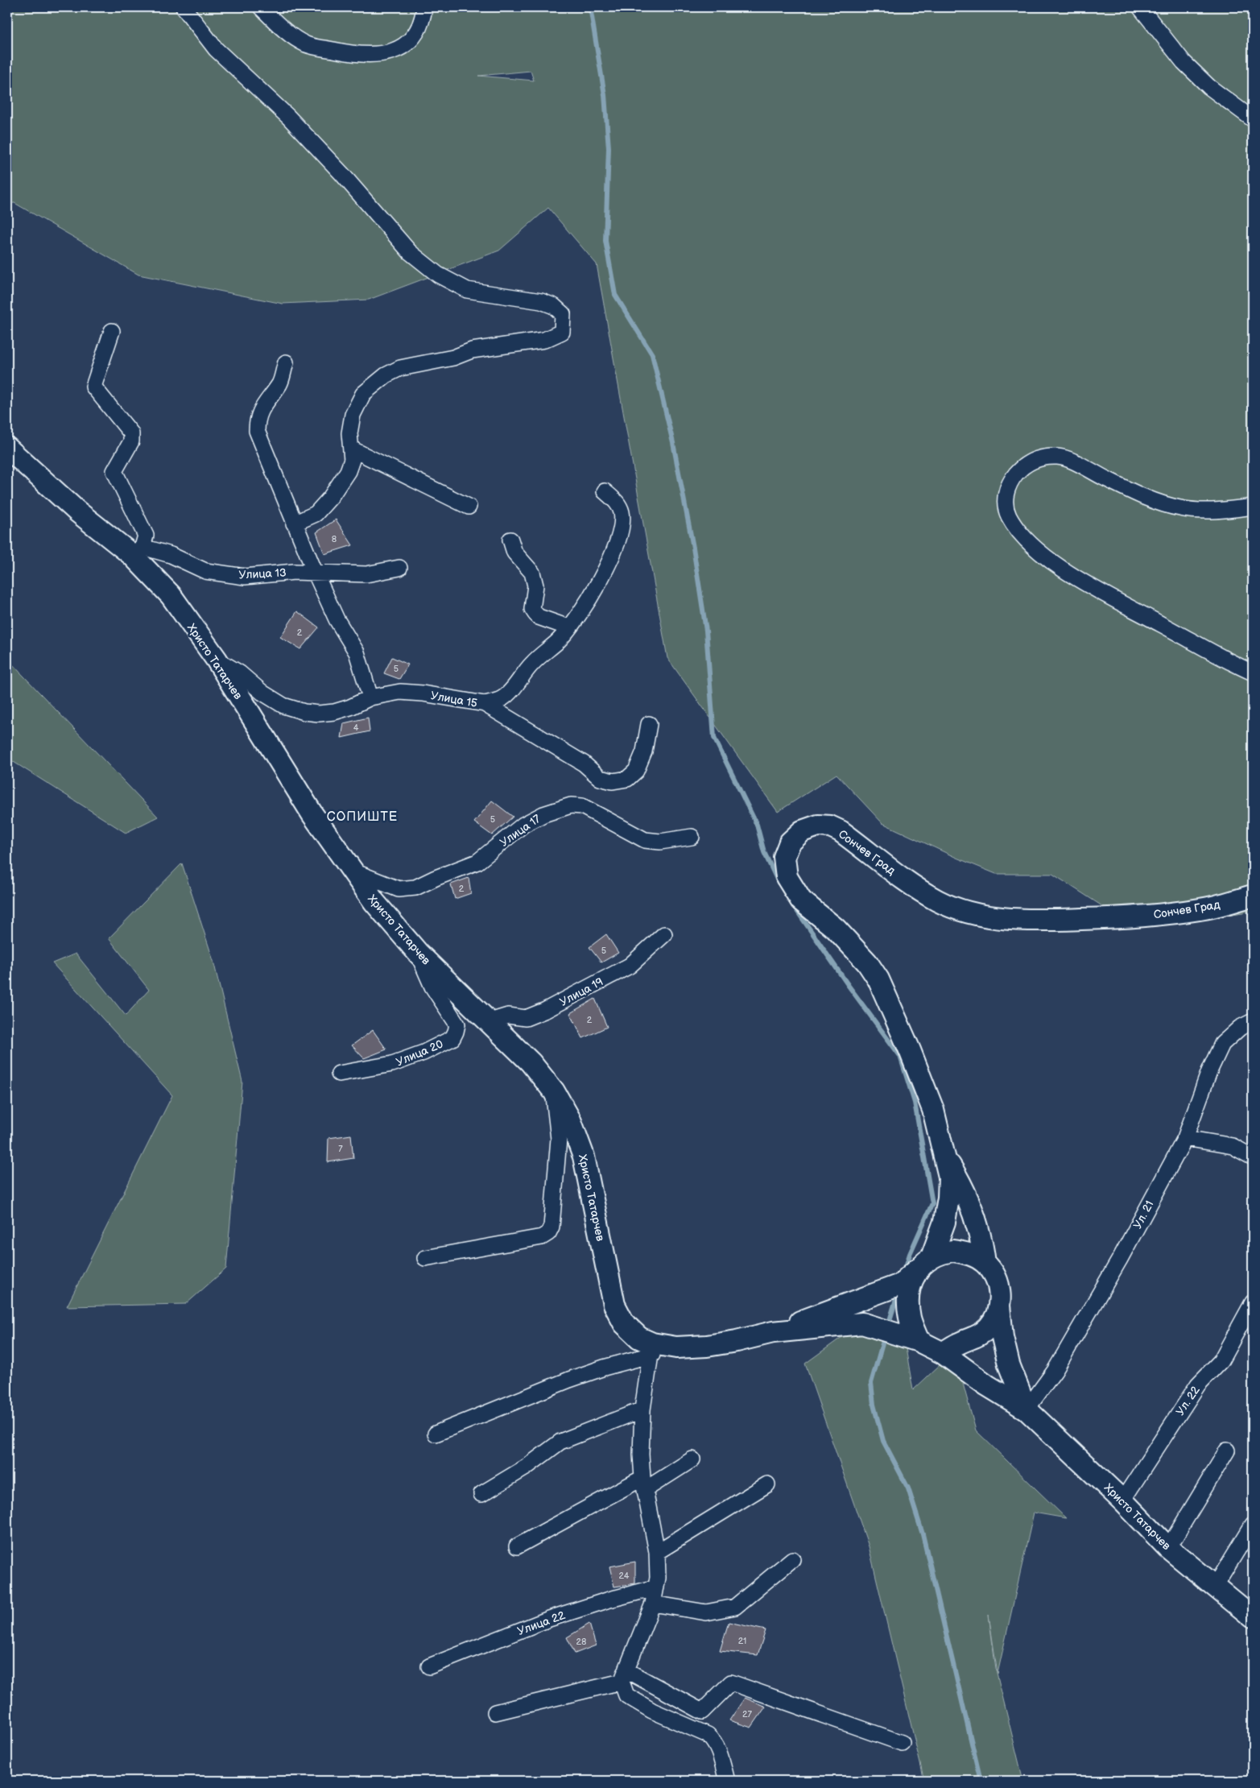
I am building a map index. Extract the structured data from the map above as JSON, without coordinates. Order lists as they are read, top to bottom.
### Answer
{
  "streets": {
    "main road": ["Христо Татарчев", "Сончев Град"],
    "street": [
      "Улица 13",
      "Улица 15",
      "Улица 17",
      "Улица 19",
      "Улица 20",
      "Ул. 21",
      "Ул. 22",
      "Улица 22"
    ]
  },
  "crossings": [
    ["Улица 13", "Христо Татарчев"],
    ["Христо Татарчев", "Улица 15"],
    ["Христо Татарчев", "Улица 17"],
    ["Христо Татарчев", "Сончев Град"],
    ["Христо Татарчев", "Улица 19"],
    ["Христо Татарчев", "Улица 20"],
    ["Христо Татарчев", "Ул. 21"],
    ["Христо Татарчев", "Ул. 22"]
  ],
  "districts": ["СОПИШТЕ"],
  "house_numbers": [
    "8",
    "2",
    "5",
    "4",
    "5",
    "2",
    "5",
    "2",
    "7",
    "24",
    "21",
    "28",
    "27"
  ]
}
